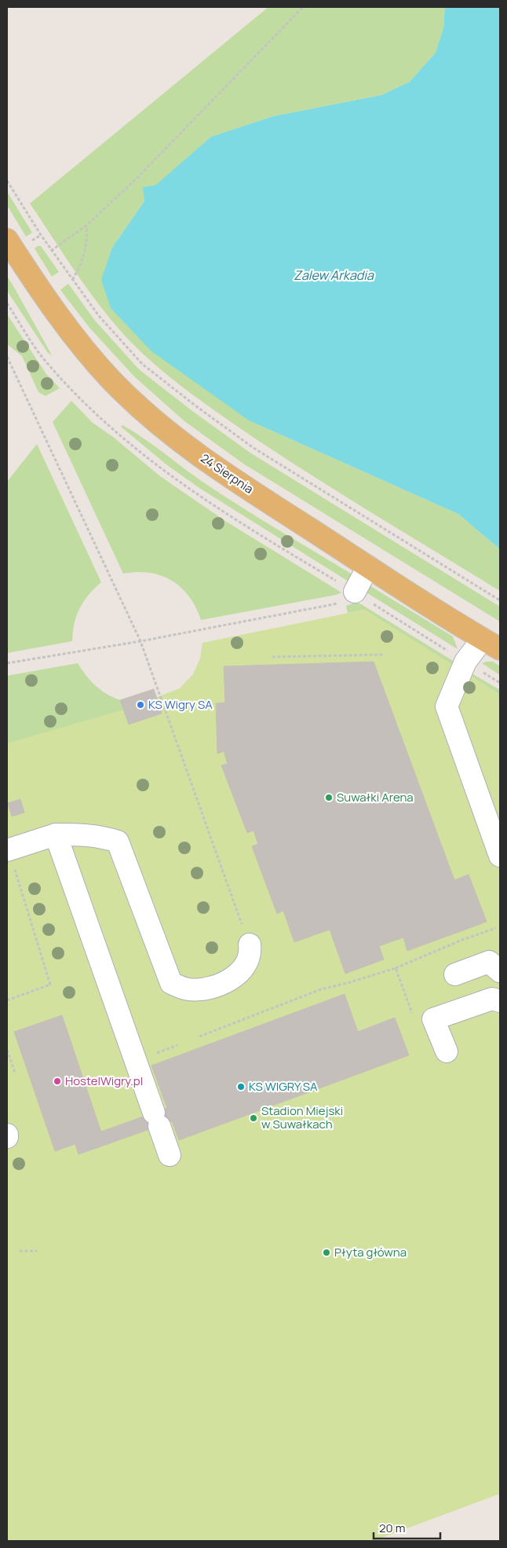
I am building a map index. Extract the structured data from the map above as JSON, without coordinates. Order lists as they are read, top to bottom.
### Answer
{
  "streets": {
    "main road": ["24 Sierpnia"]
  },
  "water": ["Zalew Arkadia"],
  "places": [
    "KS Wigry SA",
    "Suwałki Arena",
    "HostelWigry.pl",
    "KS WIGRY SA",
    "Stadion Miejski w Suwałkach",
    "Płyta główna"
  ],
  "scale_bar": "20 m"
}
